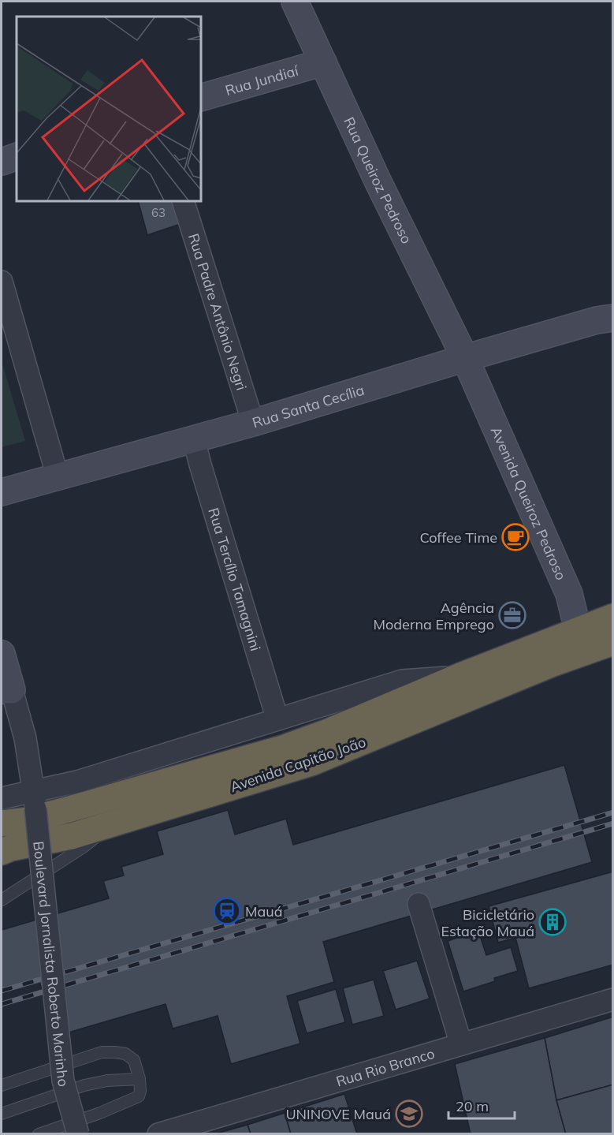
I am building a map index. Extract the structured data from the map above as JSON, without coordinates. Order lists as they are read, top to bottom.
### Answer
{
  "streets": {
    "highway": ["Avenida Capitão João"],
    "street": [
      "Rua Jundiaí",
      "Rua Queiroz Pedroso",
      "Rua Padre Antônio Negri",
      "Rua Santa Cecília",
      "Avenida Queiroz Pedroso",
      "Rua Tercílio Tamagnini",
      "Boulevard Jornalista Roberto Marinho",
      "Rua Rio Branco"
    ]
  },
  "crossings": [
    ["Rua Jundiaí", "Rua Queiroz Pedroso"],
    ["Rua Queiroz Pedroso", "Rua Santa Cecília"],
    ["Rua Queiroz Pedroso", "Avenida Queiroz Pedroso"],
    ["Rua Padre Antônio Negri", "Rua Santa Cecília"],
    ["Rua Santa Cecília", "Avenida Queiroz Pedroso"],
    ["Rua Santa Cecília", "Rua Tercílio Tamagnini"],
    ["Avenida Queiroz Pedroso", "Avenida Capitão João"]
  ],
  "places": {
    "cafe": ["Coffee Time"],
    "office": ["Agência Moderna Emprego"],
    "station": ["Mauá"],
    "building": ["Bicicletário Estação Mauá"],
    "school or university": ["UNINOVE Mauá"]
  },
  "house_numbers": ["63"],
  "scale_bar": "20 m"
}
